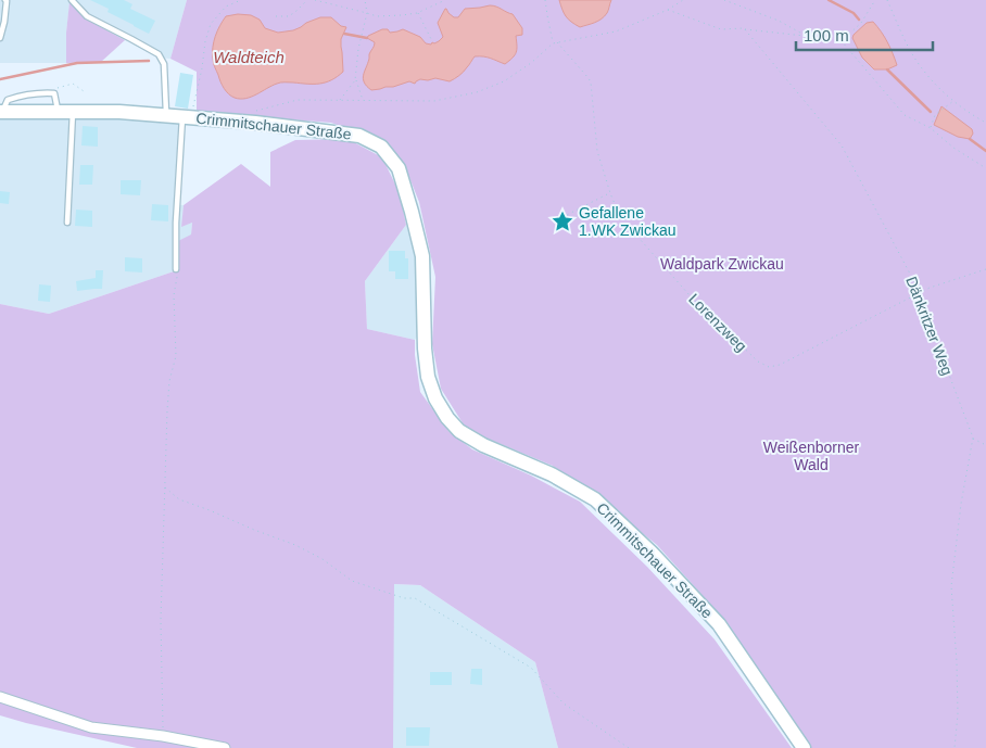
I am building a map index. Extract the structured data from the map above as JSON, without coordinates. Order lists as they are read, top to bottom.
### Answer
{
  "streets": {
    "main road": ["Crimmitschauer Straße"],
    "path": ["Lorenzweg", "Dänkritzer Weg"]
  },
  "crossings": [
    ["Lorenzweg", "Dänkritzer Weg"]
  ],
  "water": ["Waldteich"],
  "parks": ["Waldpark Zwickau", "Weißenborner Wald"],
  "places": {
    "place": ["Gefallene 1.WK Zwickau"]
  },
  "scale_bar": "100 m"
}
